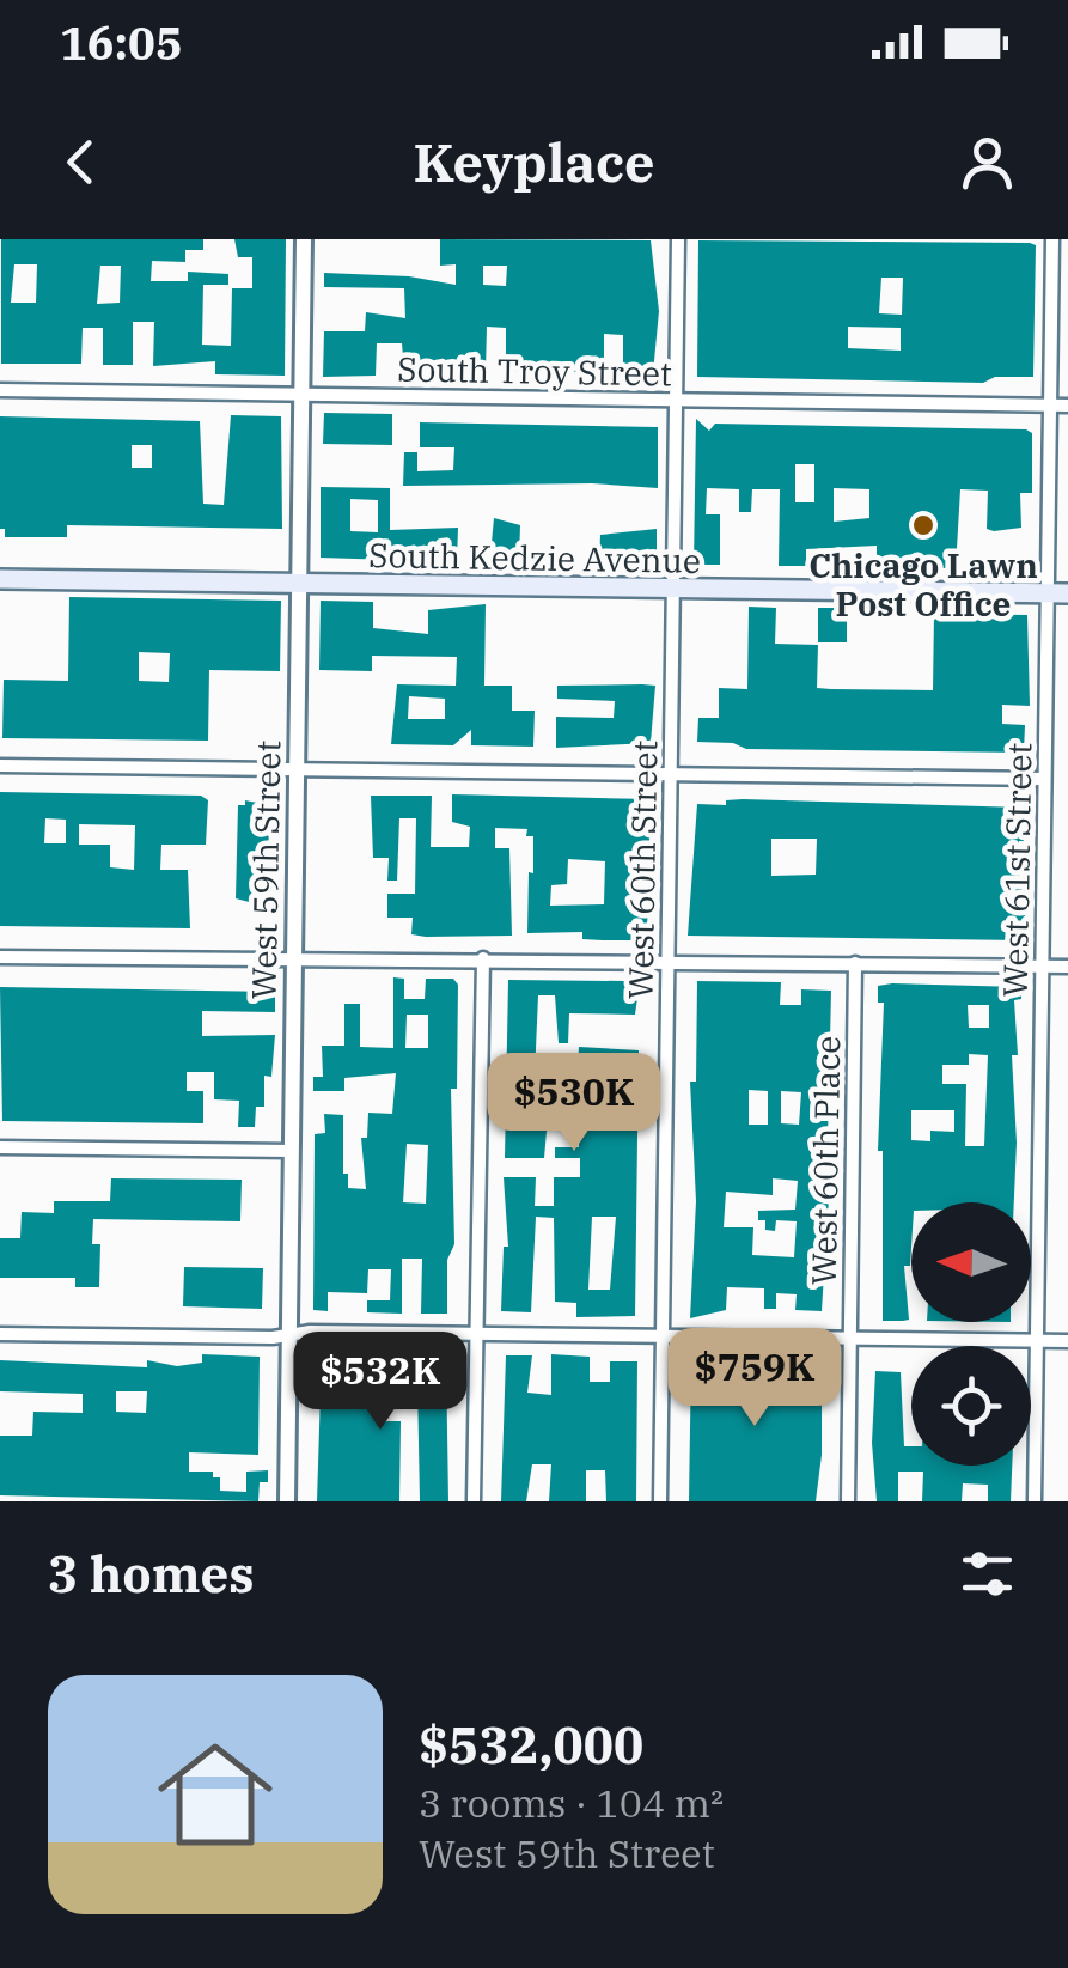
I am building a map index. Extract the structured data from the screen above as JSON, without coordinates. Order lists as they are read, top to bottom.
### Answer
{
  "streets": {
    "main road": ["South Kedzie Avenue"],
    "street": [
      "South Troy Street",
      "West 59th Street",
      "West 60th Street",
      "West 61st Street",
      "West 60th Place"
    ]
  },
  "crossings": [
    ["South Troy Street", "West 59th Street"],
    ["South Troy Street", "West 60th Street"],
    ["South Troy Street", "West 61st Street"],
    ["South Kedzie Avenue", "West 59th Street"],
    ["South Kedzie Avenue", "West 60th Street"],
    ["South Kedzie Avenue", "West 61st Street"]
  ],
  "places": ["Chicago Lawn Post Office"],
  "north": "left",
  "page": {
    "status": "16:05",
    "header": "Keyplace",
    "price": ["$530K", "$759K", "$532K"],
    "heading": "3 homes",
    "list": [
      {
        "name": "$532,000",
        "note": "3 rooms · 104 m² · West 59th Street"
      }
    ]
  }
}
